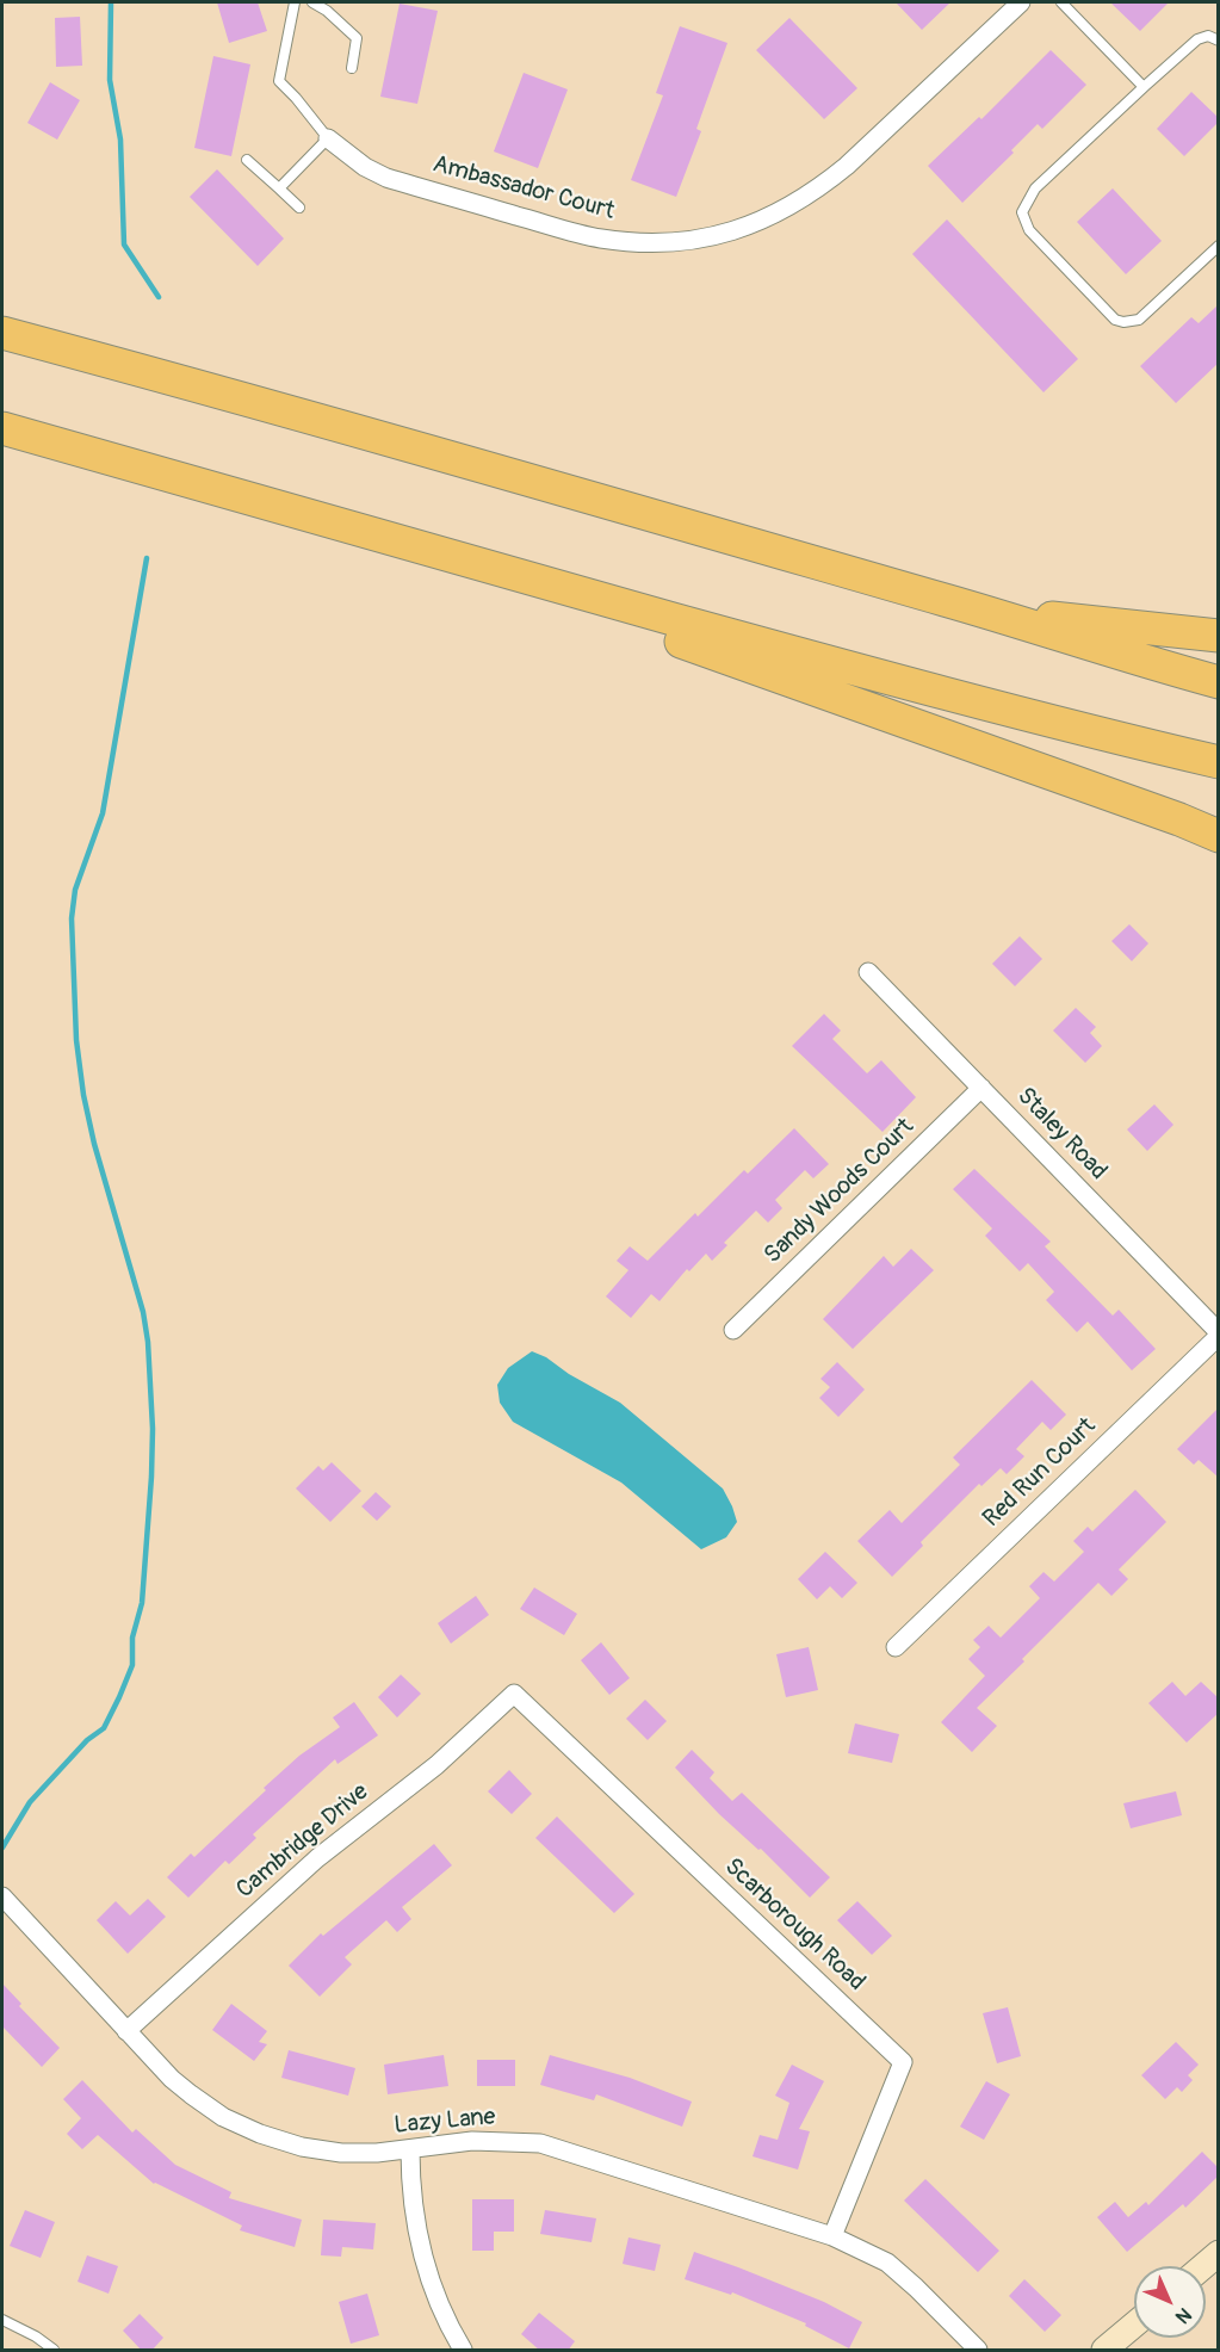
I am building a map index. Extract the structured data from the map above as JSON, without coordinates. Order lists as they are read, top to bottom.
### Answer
{
  "streets": {
    "street": [
      "Ambassador Court",
      "Staley Road",
      "Sandy Woods Court",
      "Red Run Court",
      "Cambridge Drive",
      "Scarborough Road",
      "Lazy Lane"
    ]
  },
  "crossings": [
    ["Staley Road", "Sandy Woods Court"],
    ["Staley Road", "Red Run Court"],
    ["Cambridge Drive", "Scarborough Road"],
    ["Cambridge Drive", "Lazy Lane"],
    ["Scarborough Road", "Lazy Lane"]
  ],
  "north": "bottom right"
}
